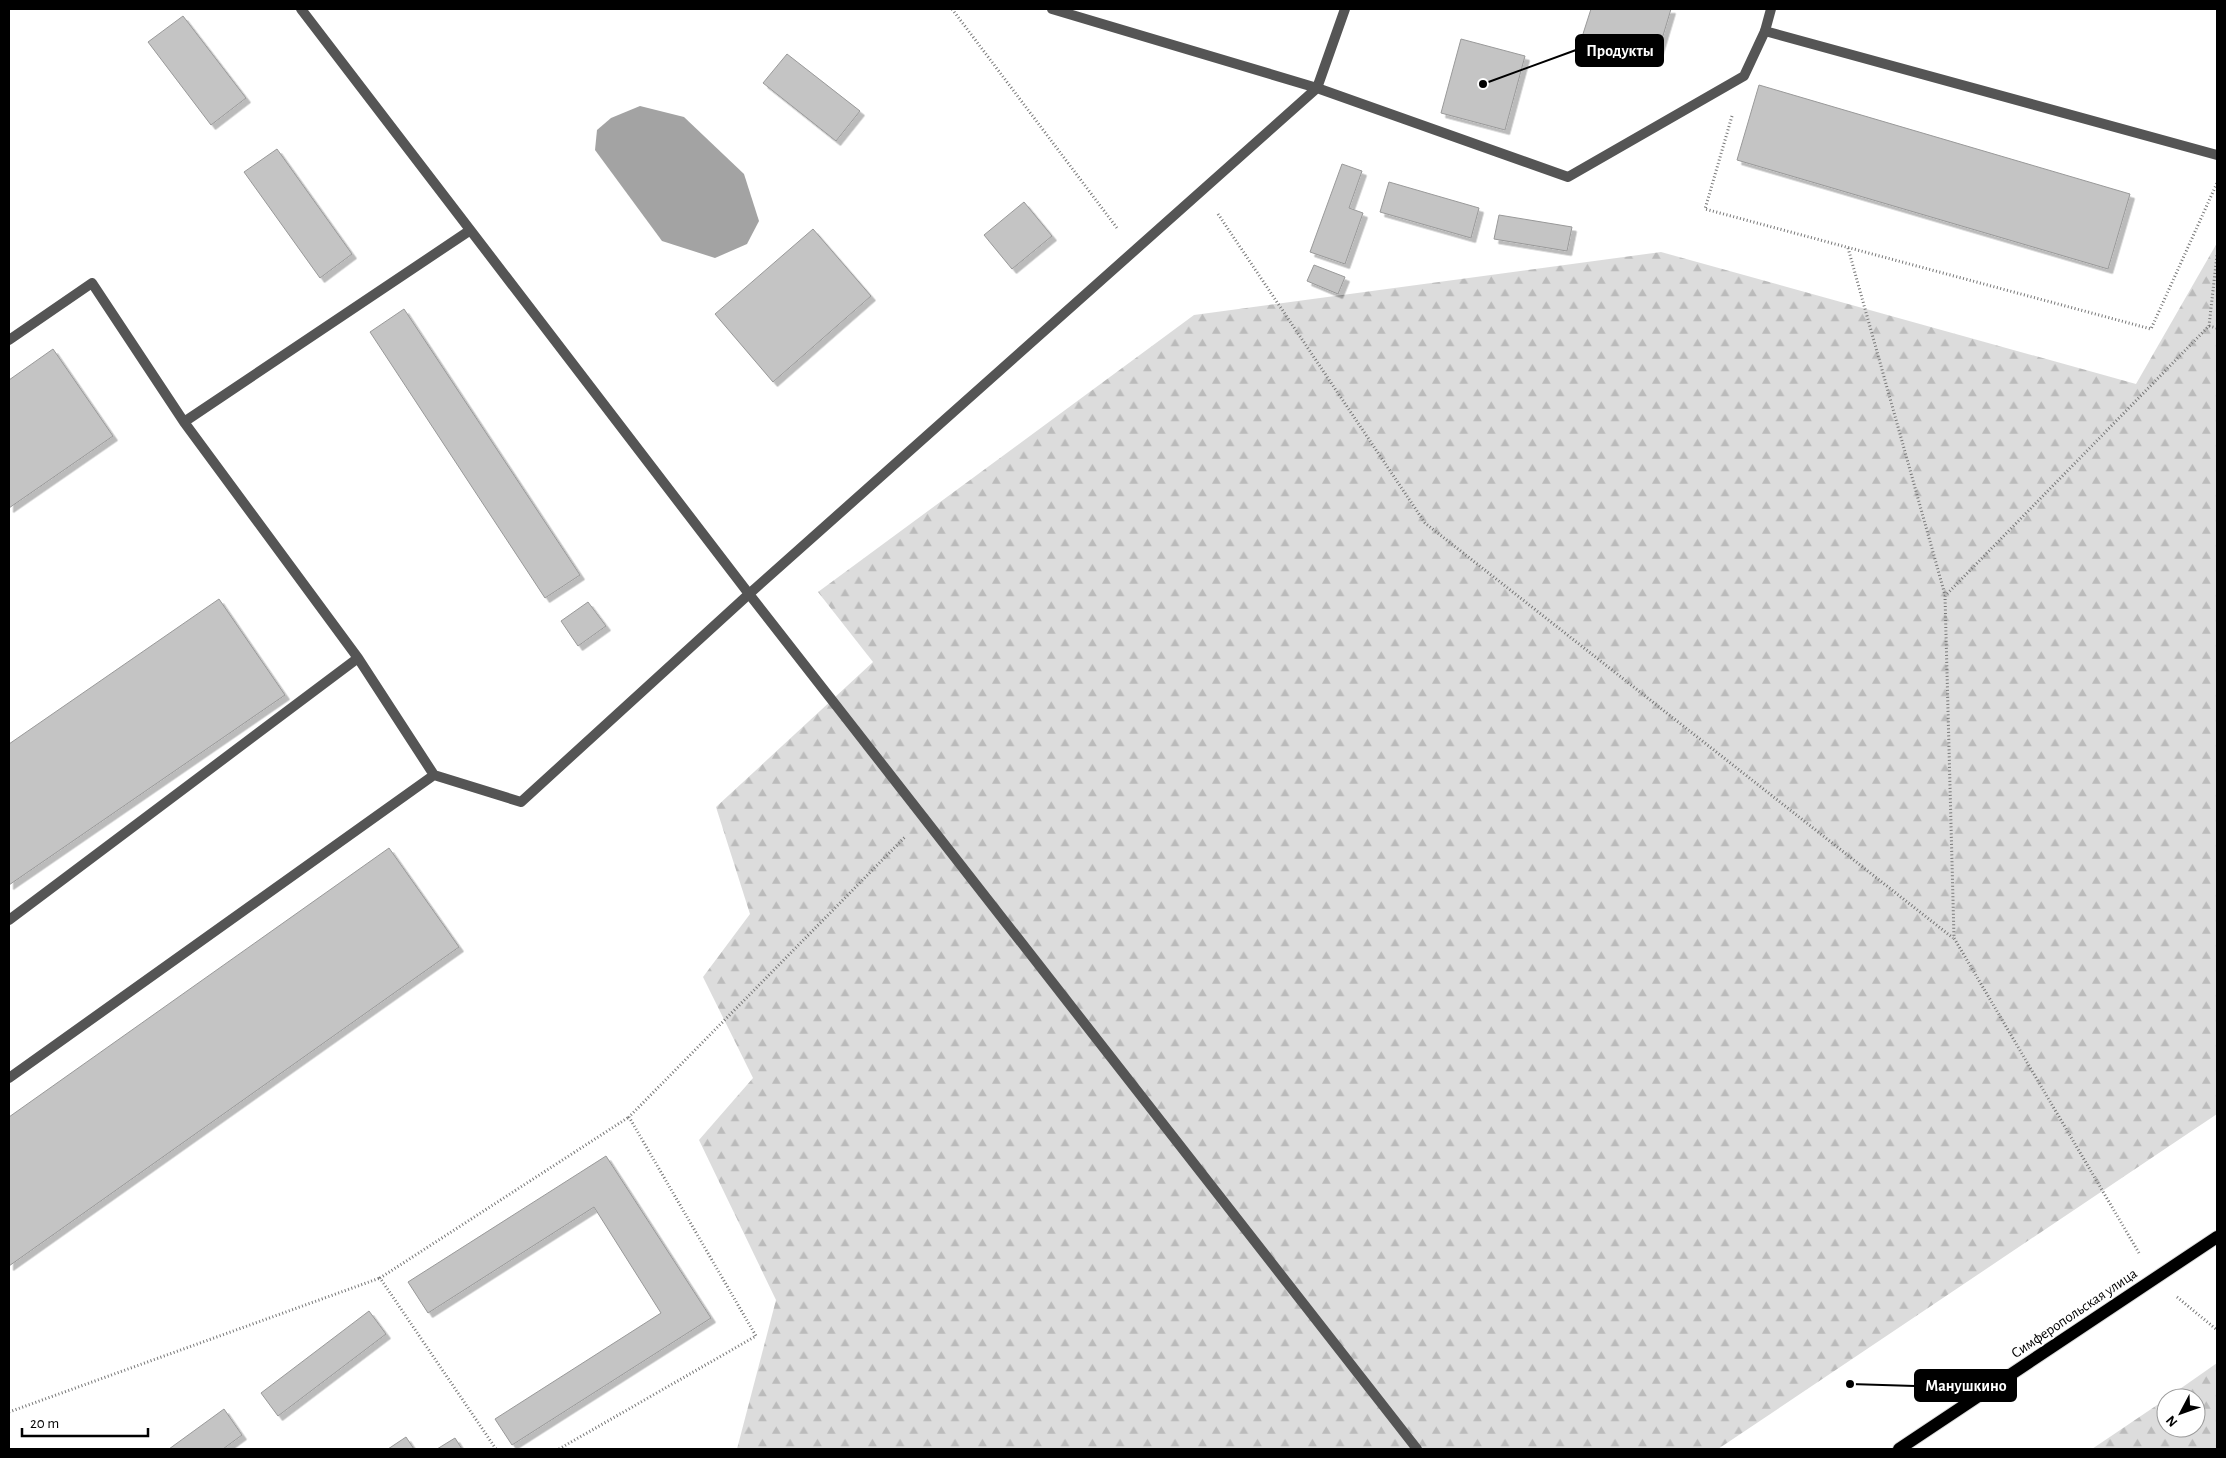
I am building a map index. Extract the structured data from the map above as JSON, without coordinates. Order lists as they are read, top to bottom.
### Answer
{
  "streets": {
    "main road": ["Симферопольская улица"]
  },
  "places": ["Продукты", "Манушкино"],
  "scale_bar": "20 m",
  "north": "bottom left"
}
